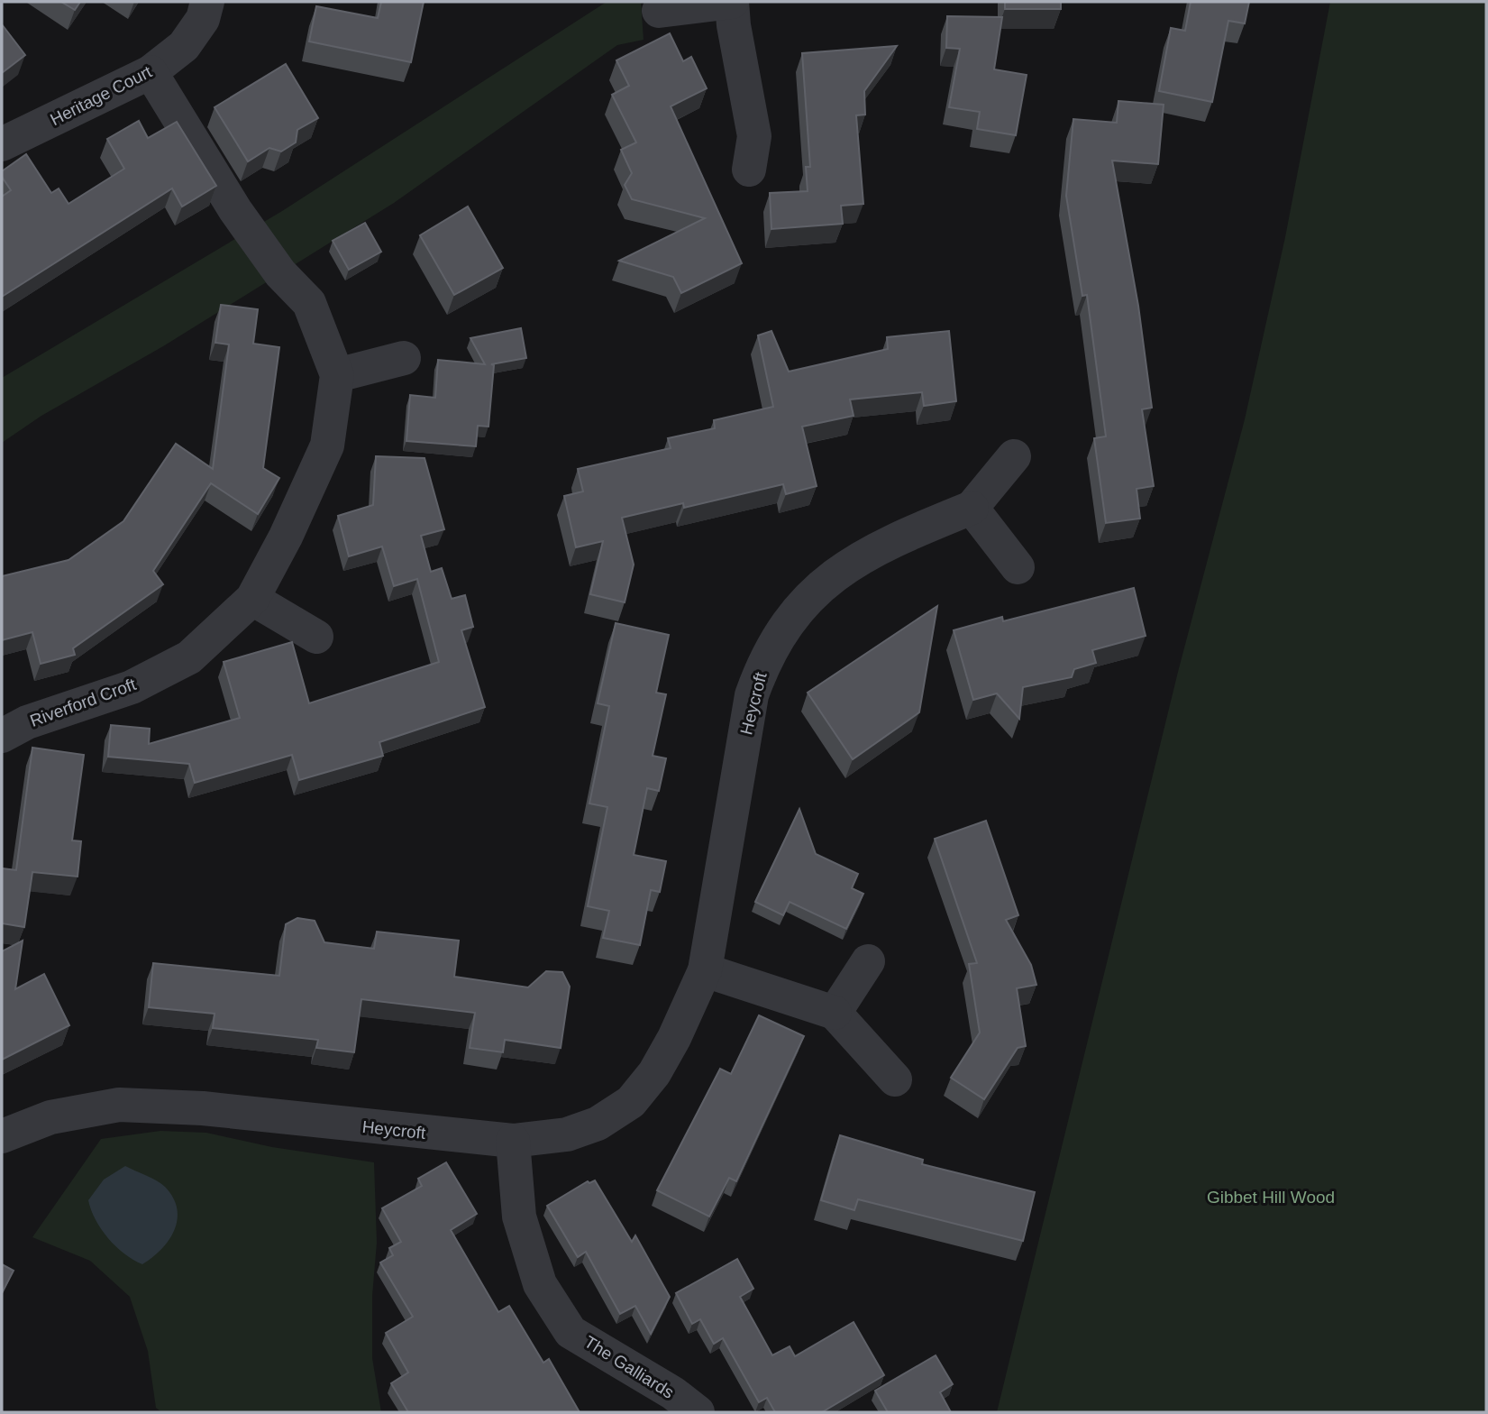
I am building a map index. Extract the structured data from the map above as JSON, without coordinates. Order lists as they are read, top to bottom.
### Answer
{
  "streets": {
    "street": [
      "Heritage Court",
      "Riverford Croft",
      "Heycroft",
      "The Galliards"
    ]
  },
  "crossings": [
    ["Heritage Court", "Riverford Croft"],
    ["Heycroft", "The Galliards"]
  ],
  "parks": ["Gibbet Hill Wood"]
}
